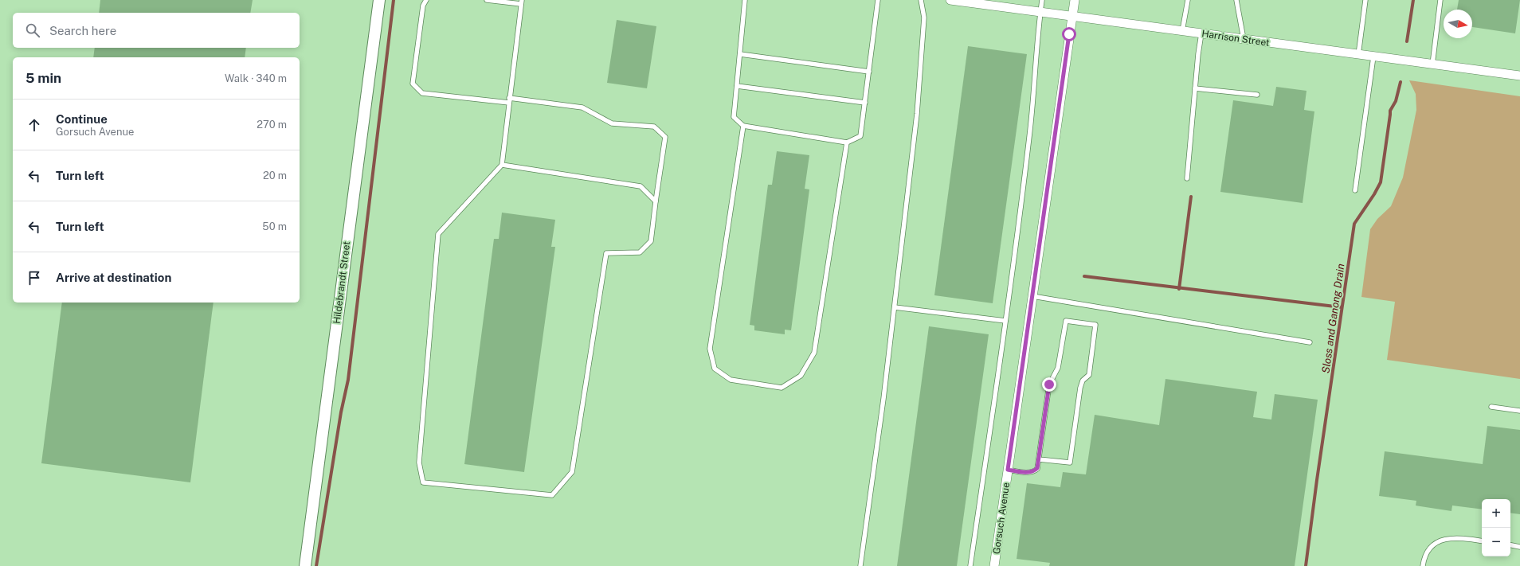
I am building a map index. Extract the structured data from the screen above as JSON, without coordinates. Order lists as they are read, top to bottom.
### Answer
{
  "streets": {
    "street": ["Harrison Street", "Hildebrandt Street", "Gorsuch Avenue"]
  },
  "crossings": [
    ["Harrison Street", "Gorsuch Avenue"]
  ],
  "water": ["Sloss and Ganong Drain"],
  "north": "right",
  "page": {
    "search": "Search here",
    "heading": ["5 min", "Walk · 340 m"],
    "list": [
      ["Continue", "Gorsuch Avenue", "270 m"],
      ["Turn left", "20 m"],
      ["Turn left", "50 m"],
      "Arrive at destination"
    ],
    "map_buttons": ["+", "−"]
  }
}
